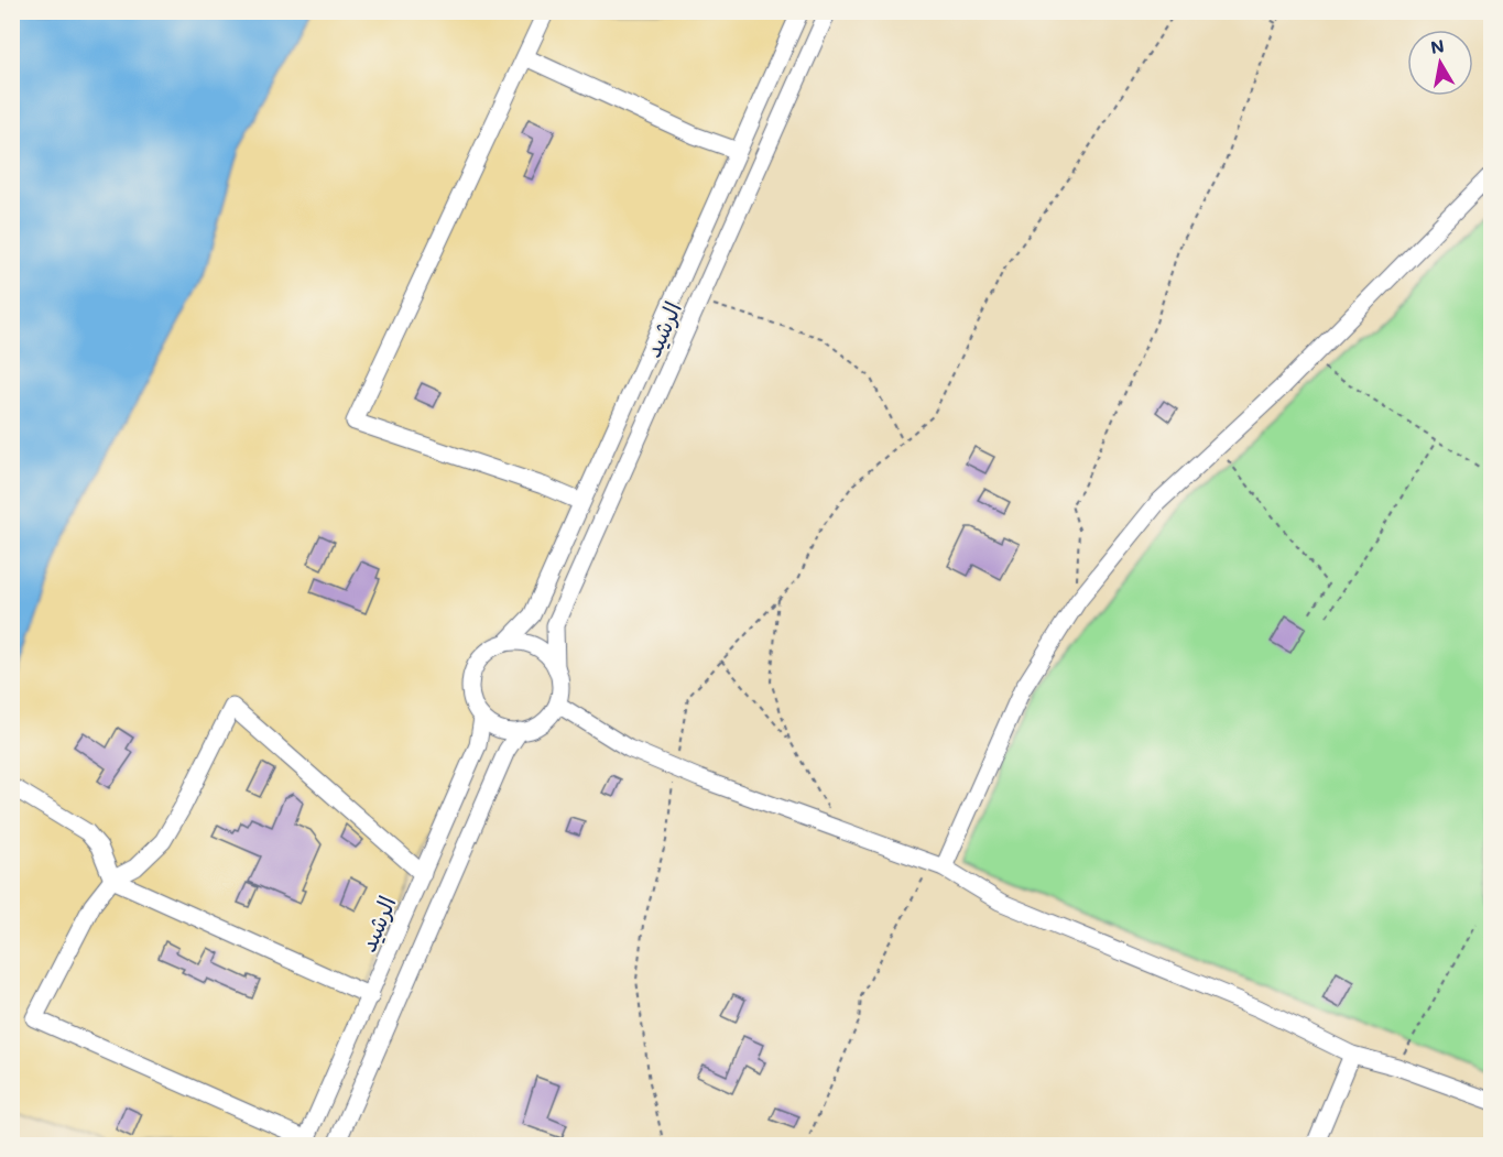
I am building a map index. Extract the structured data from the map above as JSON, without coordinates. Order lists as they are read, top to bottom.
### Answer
{
  "streets": {
    "street": ["الرشيد"]
  },
  "north": "top"
}
